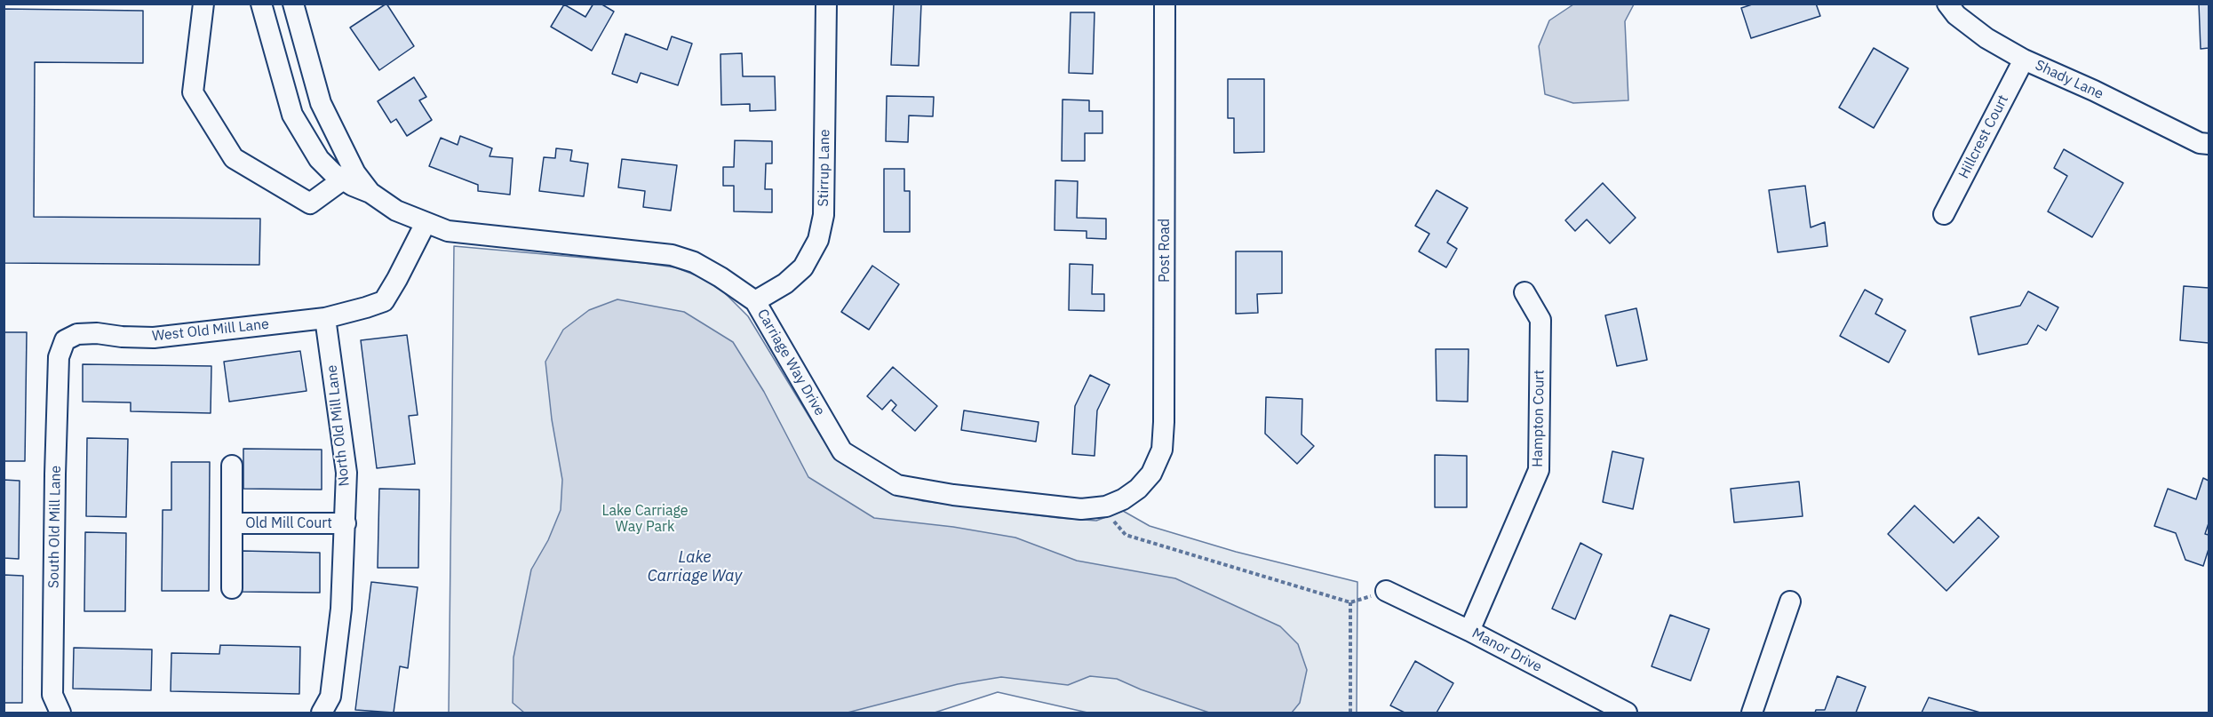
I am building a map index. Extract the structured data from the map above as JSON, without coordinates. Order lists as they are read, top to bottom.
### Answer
{
  "streets": {
    "street": [
      "Shady Lane",
      "Hillcrest Court",
      "Stirrup Lane",
      "Post Road",
      "West Old Mill Lane",
      "Carriage Way Drive",
      "Hampton Court",
      "North Old Mill Lane",
      "Old Mill Court",
      "South Old Mill Lane",
      "Manor Drive"
    ]
  },
  "crossings": [
    ["Shady Lane", "Hillcrest Court"],
    ["Stirrup Lane", "Carriage Way Drive"],
    ["Post Road", "Carriage Way Drive"],
    ["West Old Mill Lane", "North Old Mill Lane"],
    ["West Old Mill Lane", "South Old Mill Lane"],
    ["Hampton Court", "Manor Drive"],
    ["North Old Mill Lane", "Old Mill Court"]
  ],
  "water": ["Lake Carriage Way"],
  "parks": ["Lake Carriage Way Park"]
}
